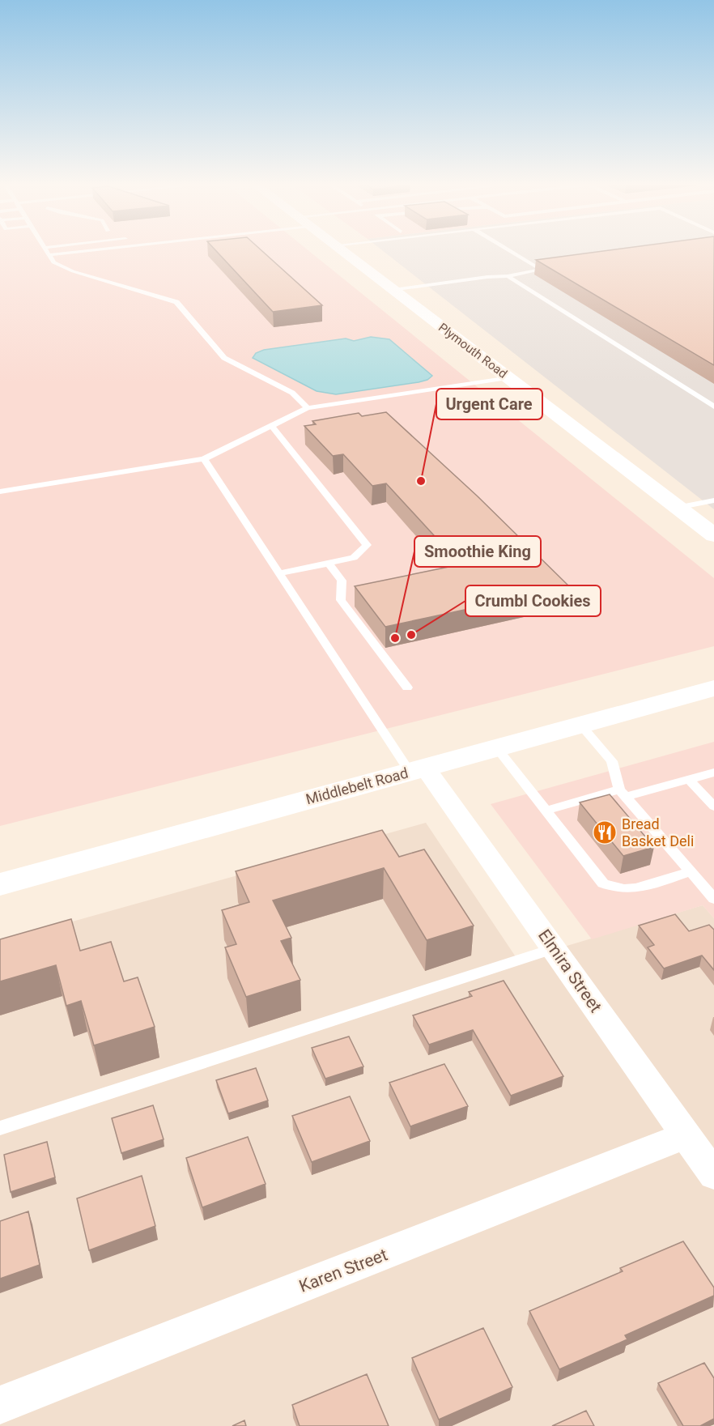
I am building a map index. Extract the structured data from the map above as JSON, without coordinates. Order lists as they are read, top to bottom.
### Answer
{
  "streets": {
    "main road": ["Plymouth Road", "Middlebelt Road"],
    "street": ["Elmira Street", "Karen Street"]
  },
  "crossings": [
    ["Middlebelt Road", "Elmira Street"],
    ["Elmira Street", "Karen Street"]
  ],
  "places": {
    "other": ["Urgent Care", "Crumbl Cookies", "Smoothie King"],
    "restaurant": ["Bread Basket Deli"]
  }
}
